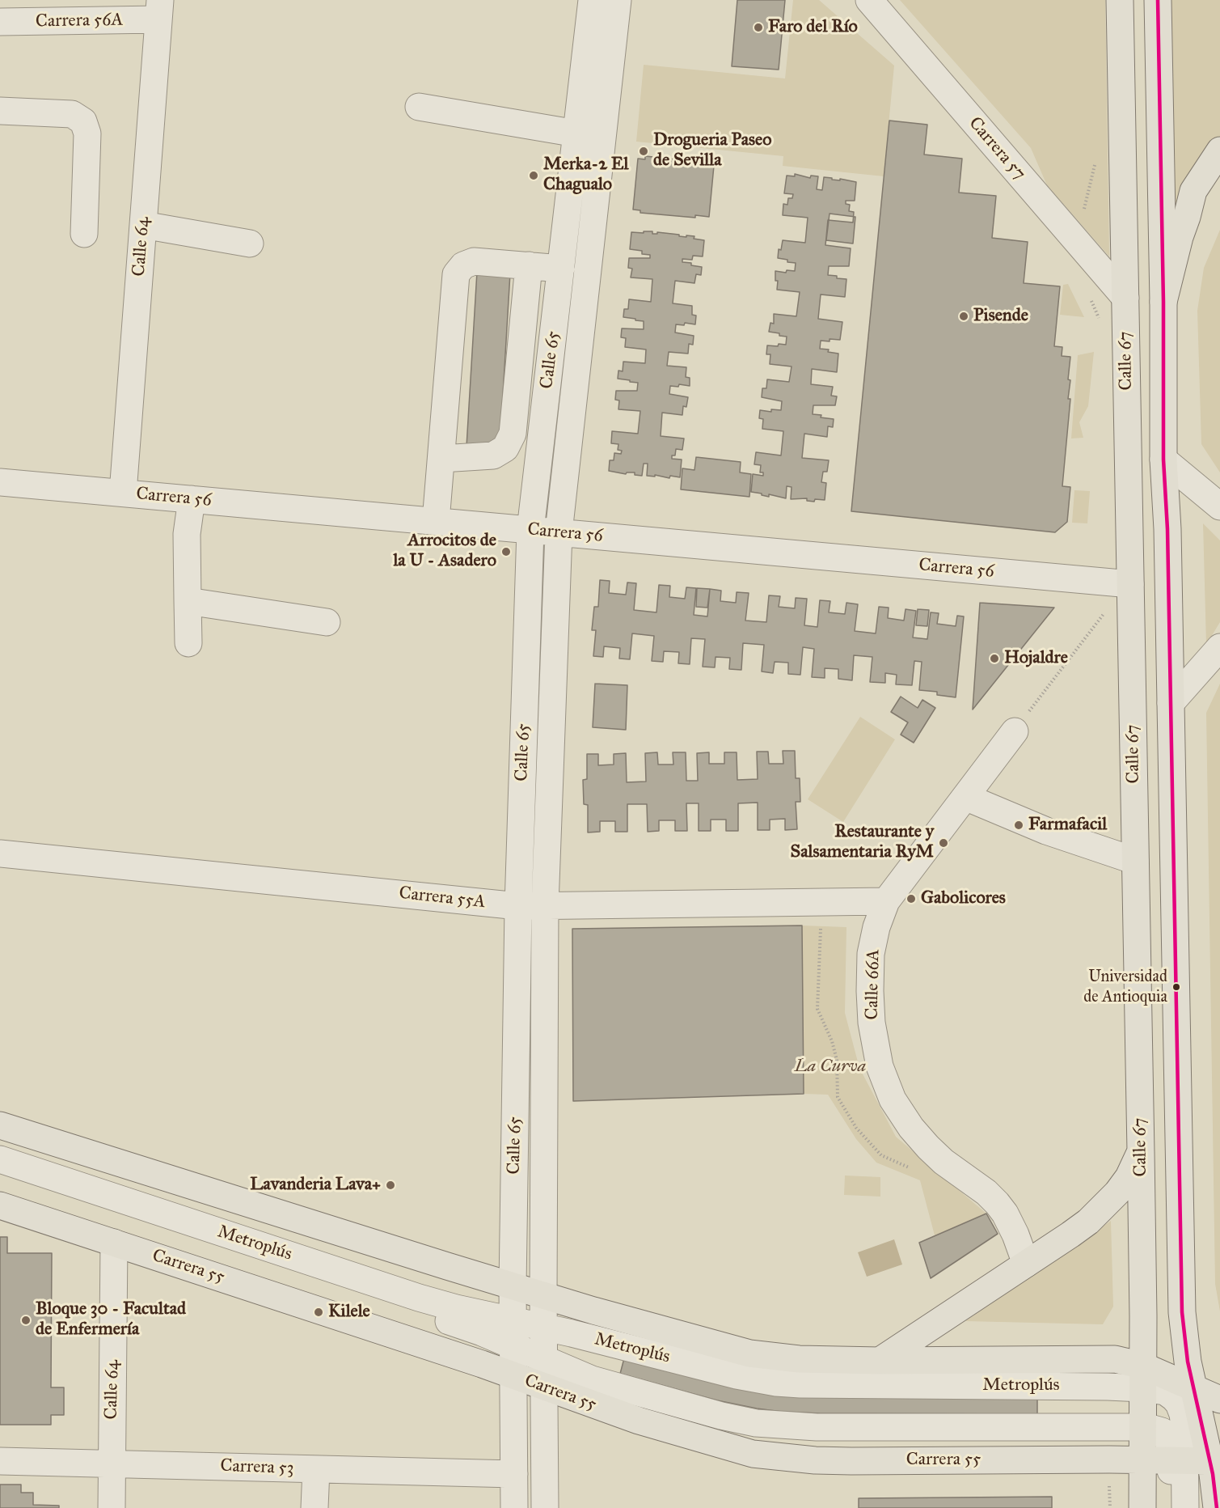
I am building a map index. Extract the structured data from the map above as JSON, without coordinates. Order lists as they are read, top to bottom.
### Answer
{
  "streets": {
    "main road": ["Calle 67", "Carrera 55"],
    "street": [
      "Carrera 56A",
      "Carrera 57",
      "Calle 64",
      "Calle 65",
      "Carrera 56",
      "Carrera 55A",
      "Calle 66A",
      "Metroplús",
      "Carrera 53"
    ]
  },
  "crossings": [
    ["Carrera 56A", "Calle 64"],
    ["Carrera 57", "Calle 67"],
    ["Calle 64", "Carrera 56"],
    ["Calle 64", "Carrera 55"],
    ["Calle 64", "Carrera 53"],
    ["Calle 65", "Carrera 56"],
    ["Calle 65", "Carrera 55A"],
    ["Calle 65", "Metroplús"],
    ["Calle 65", "Carrera 55"],
    ["Calle 65", "Carrera 53"],
    ["Calle 67", "Carrera 56"],
    ["Calle 67", "Metroplús"],
    ["Calle 67", "Carrera 55"],
    ["Carrera 55A", "Calle 66A"]
  ],
  "parks": ["La Curva"],
  "places": [
    "Faro del Río",
    "Drogueria Paseo de Sevilla",
    "Merka-2 El Chagualo",
    "Pisende",
    "Arrocitos de la U - Asadero",
    "Hojaldre",
    "Farmafacil",
    "Restaurante y Salsamentaria RyM",
    "Gabolicores",
    "Universidad de Antioquia",
    "Lavanderia Lava+",
    "Kilele",
    "Bloque 30 - Facultad de Enfermería"
  ]
}
